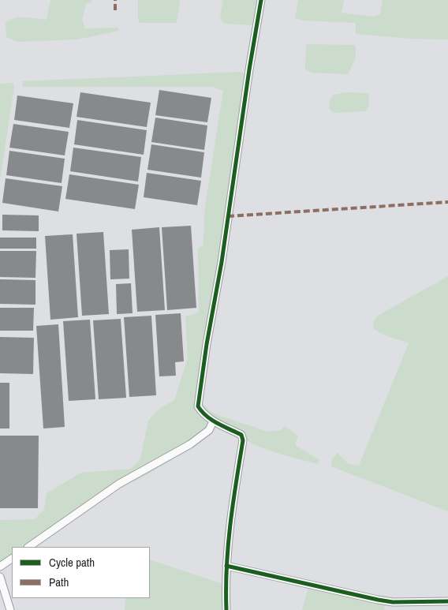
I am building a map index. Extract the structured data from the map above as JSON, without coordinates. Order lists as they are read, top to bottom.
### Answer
{
  "legend": ["Cycle path", "Path"]
}
